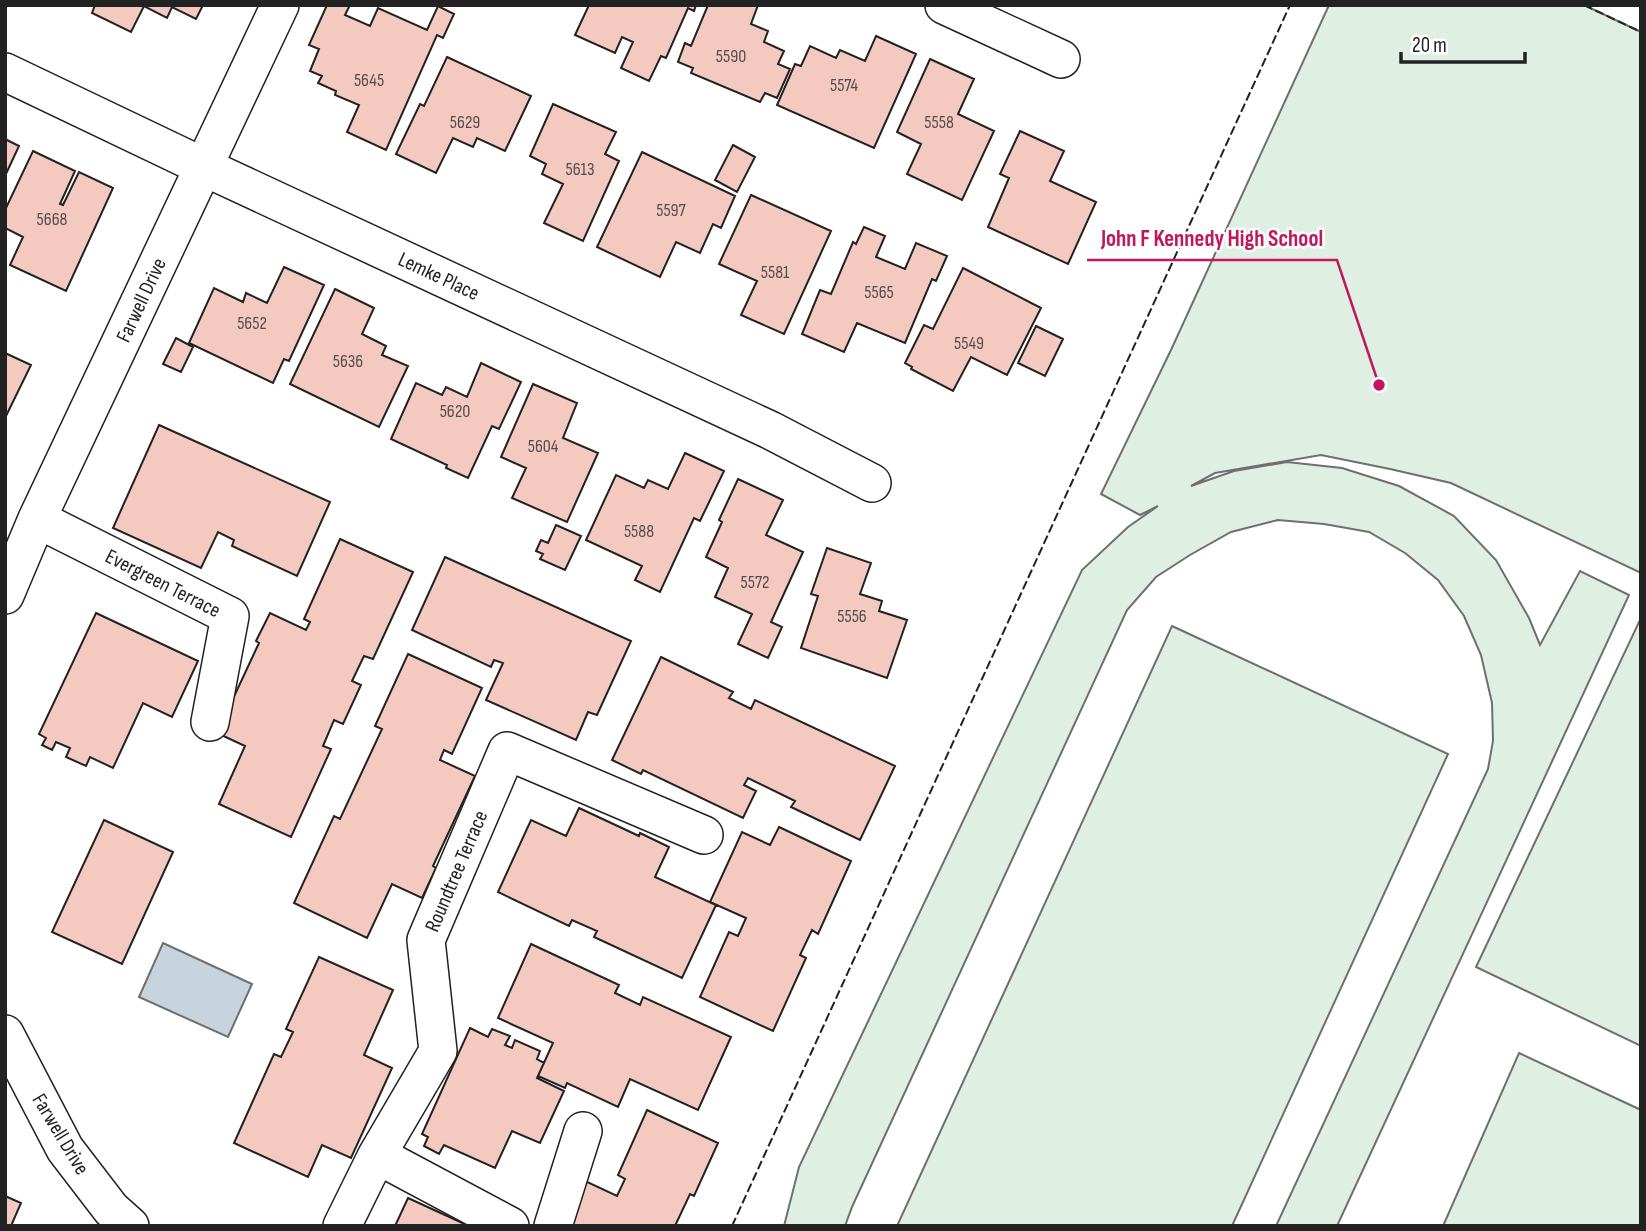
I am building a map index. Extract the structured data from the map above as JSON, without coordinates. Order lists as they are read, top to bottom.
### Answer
{
  "streets": {
    "street": [
      "Lemke Place",
      "Farwell Drive",
      "Evergreen Terrace",
      "Roundtree Terrace"
    ]
  },
  "crossings": [
    ["Lemke Place", "Farwell Drive"],
    ["Farwell Drive", "Evergreen Terrace"]
  ],
  "places": ["John F Kennedy High School"],
  "house_numbers": [
    "5590",
    "5645",
    "5574",
    "5629",
    "5558",
    "5613",
    "5597",
    "5668",
    "5581",
    "5565",
    "5652",
    "5549",
    "5636",
    "5620",
    "5604",
    "5588",
    "5572",
    "5556"
  ],
  "scale_bar": "20 m"
}
